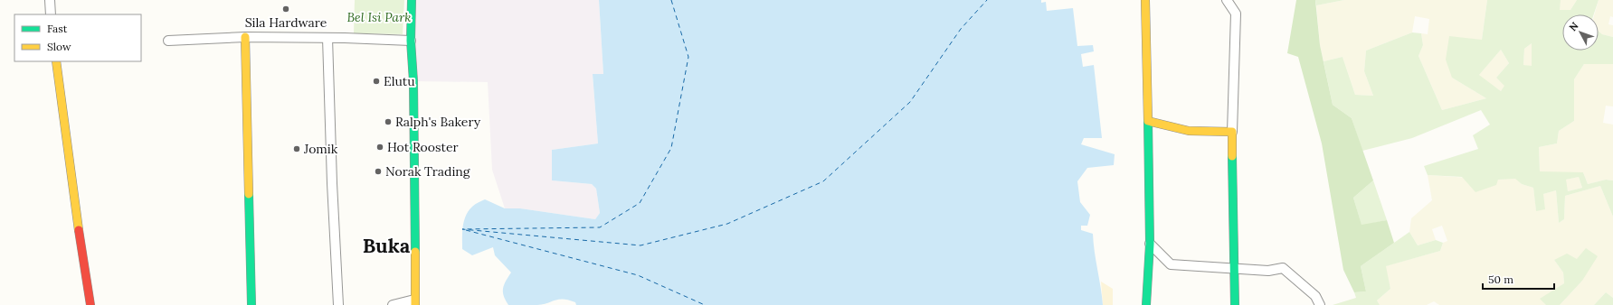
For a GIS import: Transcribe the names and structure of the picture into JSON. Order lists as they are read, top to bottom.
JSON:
{
  "districts": ["Buka"],
  "parks": ["Bel Isi Park"],
  "places": [
    "Sila Hardware",
    "Elutu",
    "Ralph's Bakery",
    "Hot Rooster",
    "Jomik",
    "Norak Trading"
  ],
  "legend": ["Fast", "Slow"],
  "scale_bar": "50 m",
  "north": "top left"
}
